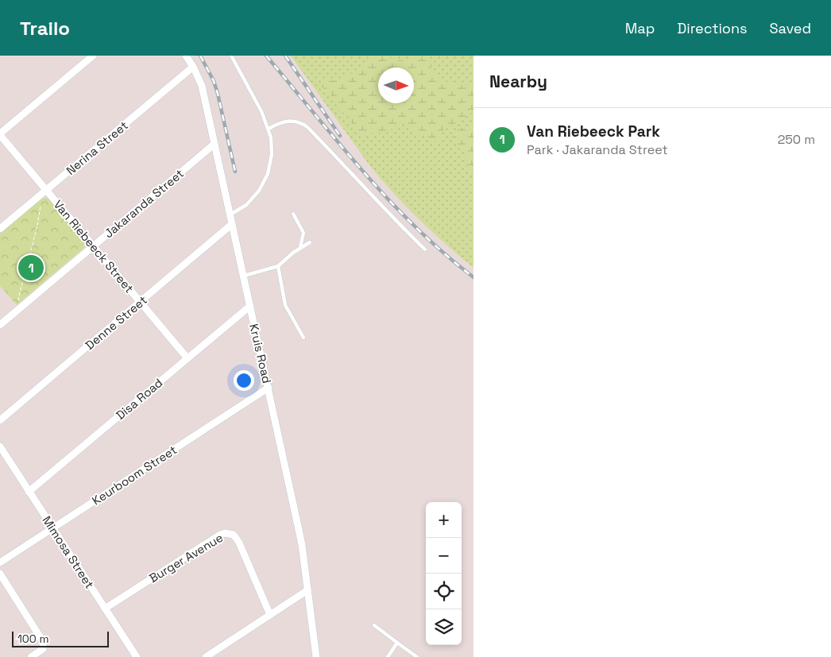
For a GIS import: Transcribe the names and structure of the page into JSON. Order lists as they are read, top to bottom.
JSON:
{
  "streets": {
    "street": [
      "Nerina Street",
      "Jakaranda Street",
      "Van Riebeeck Street",
      "Denne Street",
      "Kruis Road",
      "Disa Road",
      "Keurboom Street",
      "Mimosa Street",
      "Burger Avenue"
    ]
  },
  "crossings": [
    ["Nerina Street", "Van Riebeeck Street"],
    ["Nerina Street", "Kruis Road"],
    ["Jakaranda Street", "Van Riebeeck Street"],
    ["Jakaranda Street", "Kruis Road"],
    ["Van Riebeeck Street", "Denne Street"],
    ["Van Riebeeck Street", "Disa Road"],
    ["Denne Street", "Kruis Road"],
    ["Kruis Road", "Disa Road"],
    ["Kruis Road", "Keurboom Street"],
    ["Disa Road", "Mimosa Street"],
    ["Keurboom Street", "Mimosa Street"],
    ["Mimosa Street", "Burger Avenue"]
  ],
  "scale_bar": "100 m",
  "north": "right",
  "page": {
    "header": "Trailo",
    "nav": ["Map", "Directions", "Saved"],
    "heading": "Nearby",
    "list": [
      {
        "mark": "1",
        "name": "Van Riebeeck Park",
        "note": "Park · Jakaranda Street",
        "value": "250 m"
      }
    ],
    "pins": "1",
    "map_buttons": ["+", "−"],
    "scale": "100 m"
  }
}
